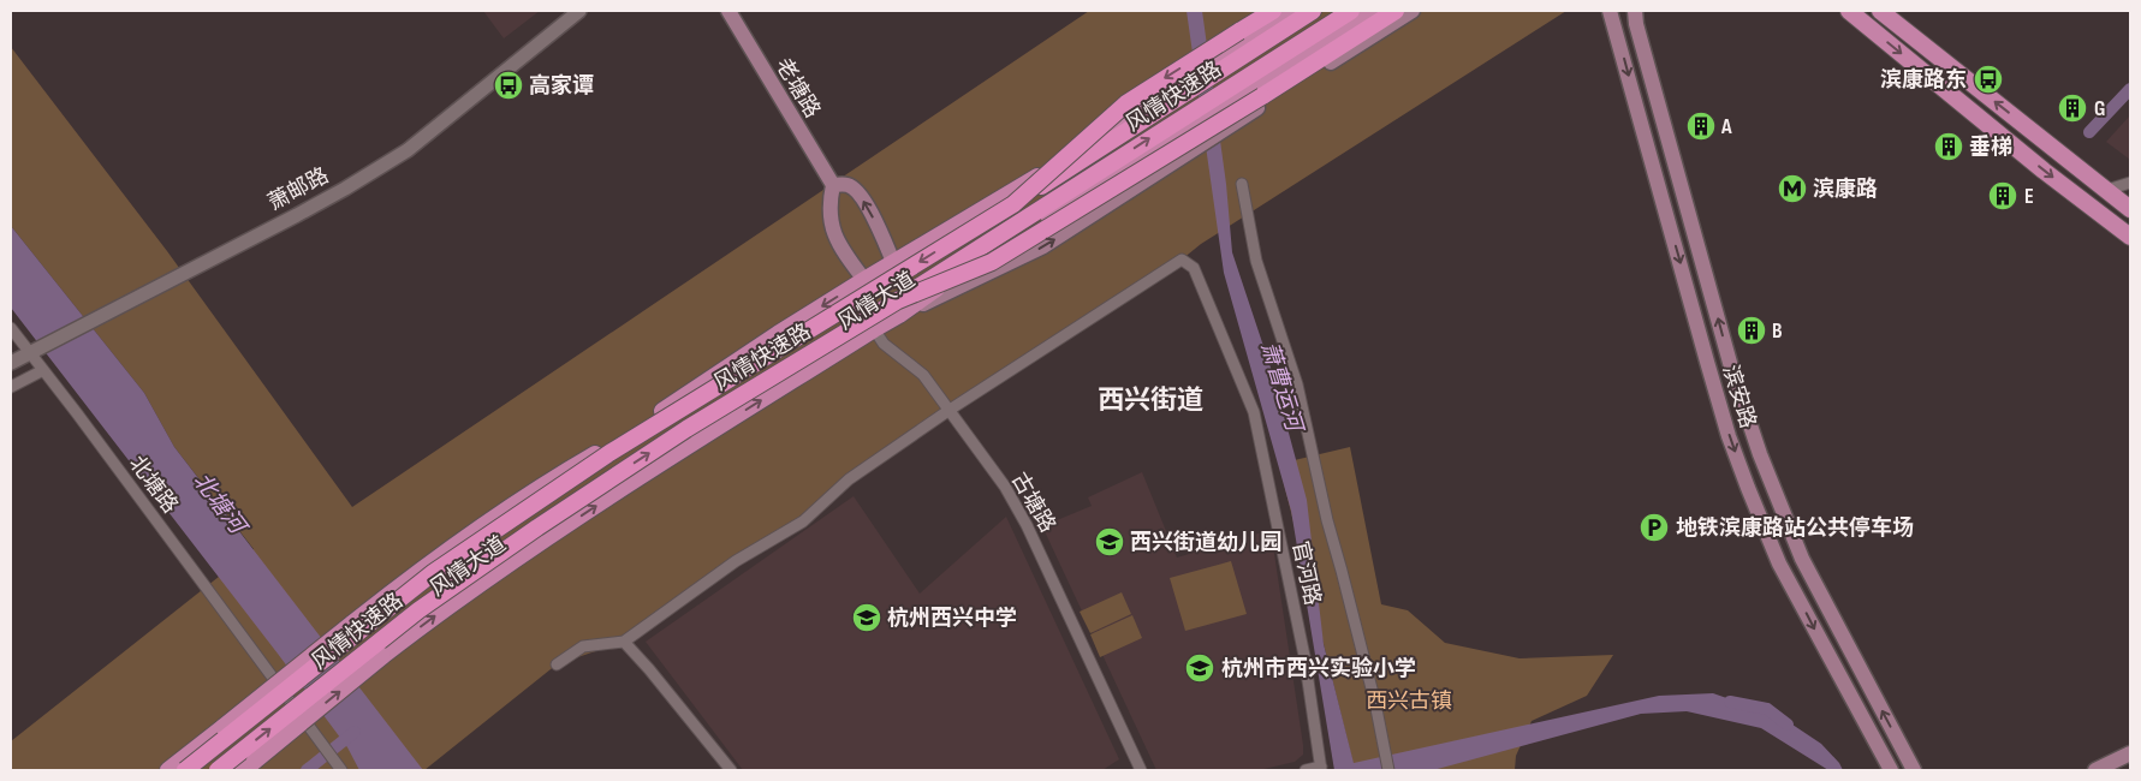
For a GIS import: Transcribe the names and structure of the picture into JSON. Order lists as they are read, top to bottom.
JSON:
{
  "streets": {
    "highway": ["风情快速路"],
    "main road": ["老塘路", "风情大道", "滨安路"],
    "street": [
      "萧邮路",
      "北塘路",
      "古塘路",
      "官河路"
    ]
  },
  "crossings": [
    ["风情快速路", "风情大道"],
    ["萧邮路", "北塘路"],
    ["风情大道", "古塘路"],
    ["古塘路", "官河路"]
  ],
  "districts": ["西兴街道"],
  "water": ["萧曹运河", "北塘河"],
  "parks": ["西兴古镇"],
  "places": {
    "bus stop": ["滨康路东", "高家谭"],
    "building": [
      "G",
      "A",
      "垂梯",
      "E",
      "B"
    ],
    "metro station": ["滨康路"],
    "parking": ["地铁滨康路站公共停车场"],
    "school or university": ["西兴街道幼儿园", "杭州西兴中学", "杭州市西兴实验小学"]
  }
}
